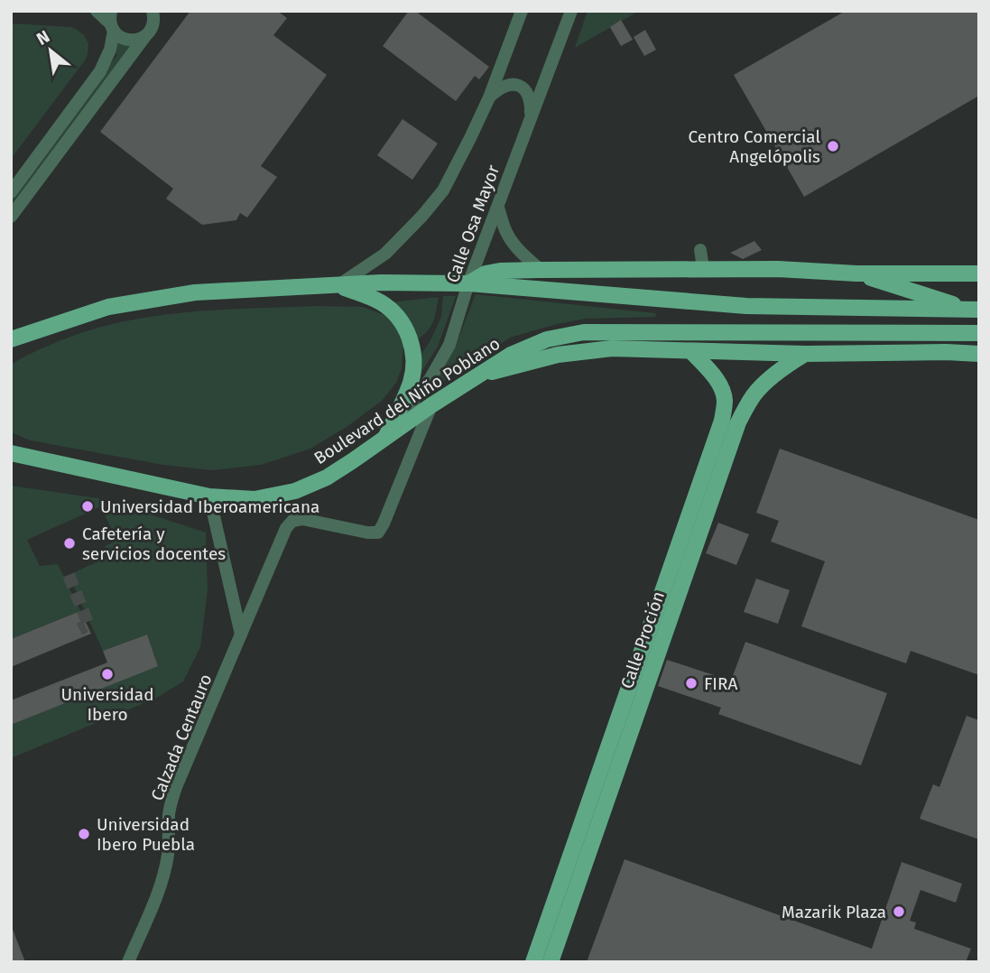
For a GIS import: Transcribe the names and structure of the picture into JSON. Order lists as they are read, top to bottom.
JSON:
{
  "streets": {
    "main road": ["Boulevard del Niño Poblano", "Calle Proción"],
    "street": ["Calle Osa Mayor", "Calzada Centauro"]
  },
  "crossings": [
    ["Calle Osa Mayor", "Boulevard del Niño Poblano"],
    ["Boulevard del Niño Poblano", "Calzada Centauro"]
  ],
  "places": [
    "Centro Comercial Angelópolis",
    "Universidad Iberoamericana",
    "Cafetería y servicios docentes",
    "Universidad Ibero",
    "FIRA",
    "Universidad Ibero Puebla",
    "Mazarik Plaza"
  ],
  "north": "top left"
}
